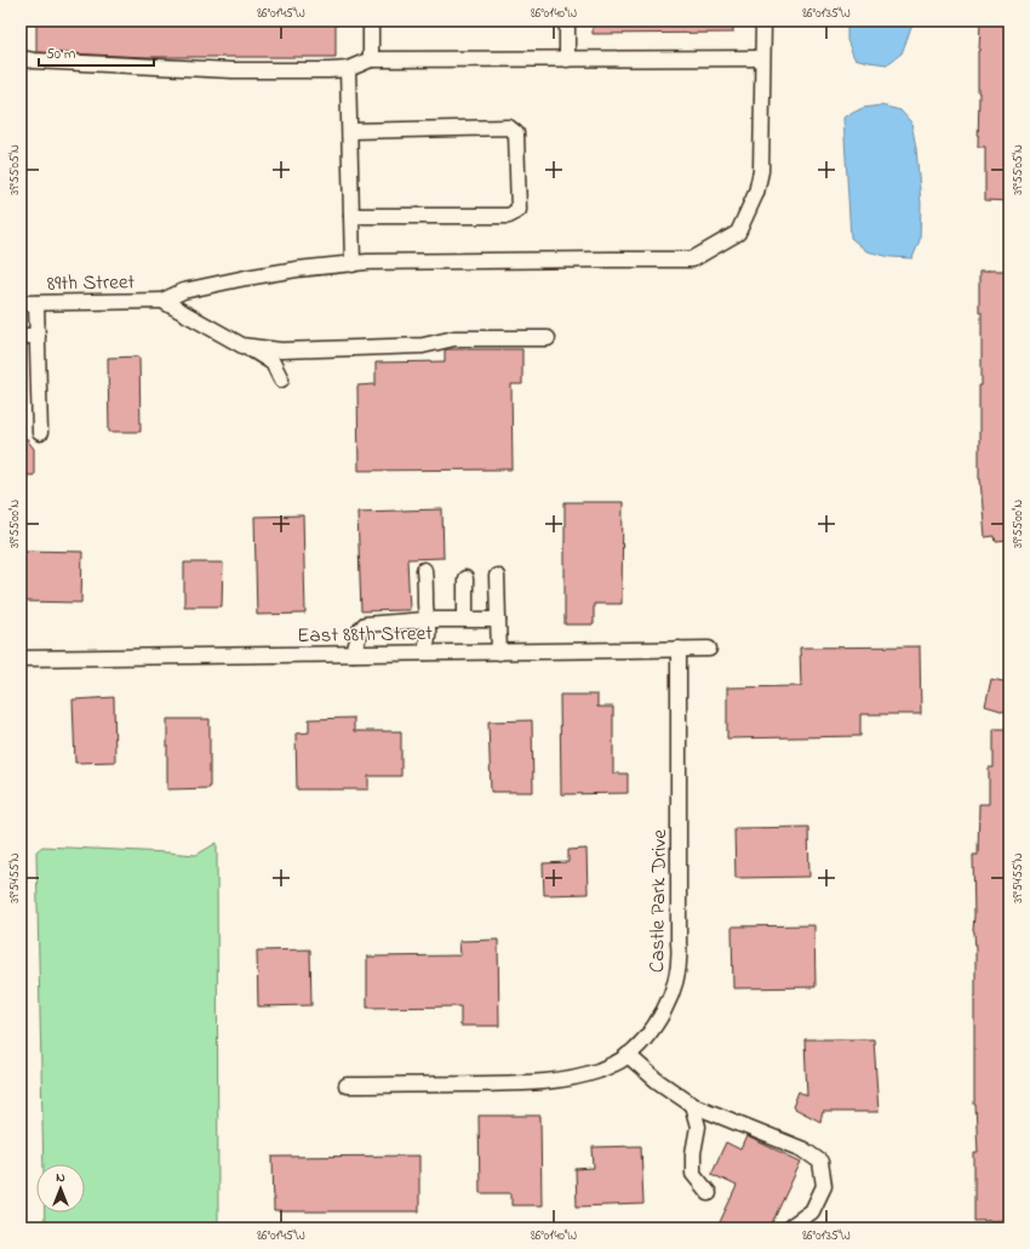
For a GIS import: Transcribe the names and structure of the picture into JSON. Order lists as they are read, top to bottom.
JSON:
{
  "streets": {
    "street": ["89th Street", "East 88th Street", "Castle Park Drive"]
  },
  "crossings": [
    ["East 88th Street", "Castle Park Drive"]
  ],
  "scale_bar": "50 m",
  "north": "top",
  "coordinates": [
    "86°01'45\"W",
    "86°01'40\"W",
    "86°01'35\"W",
    "39°55'05\"N",
    "39°55'00\"N",
    "39°54'55\"N"
  ]
}
